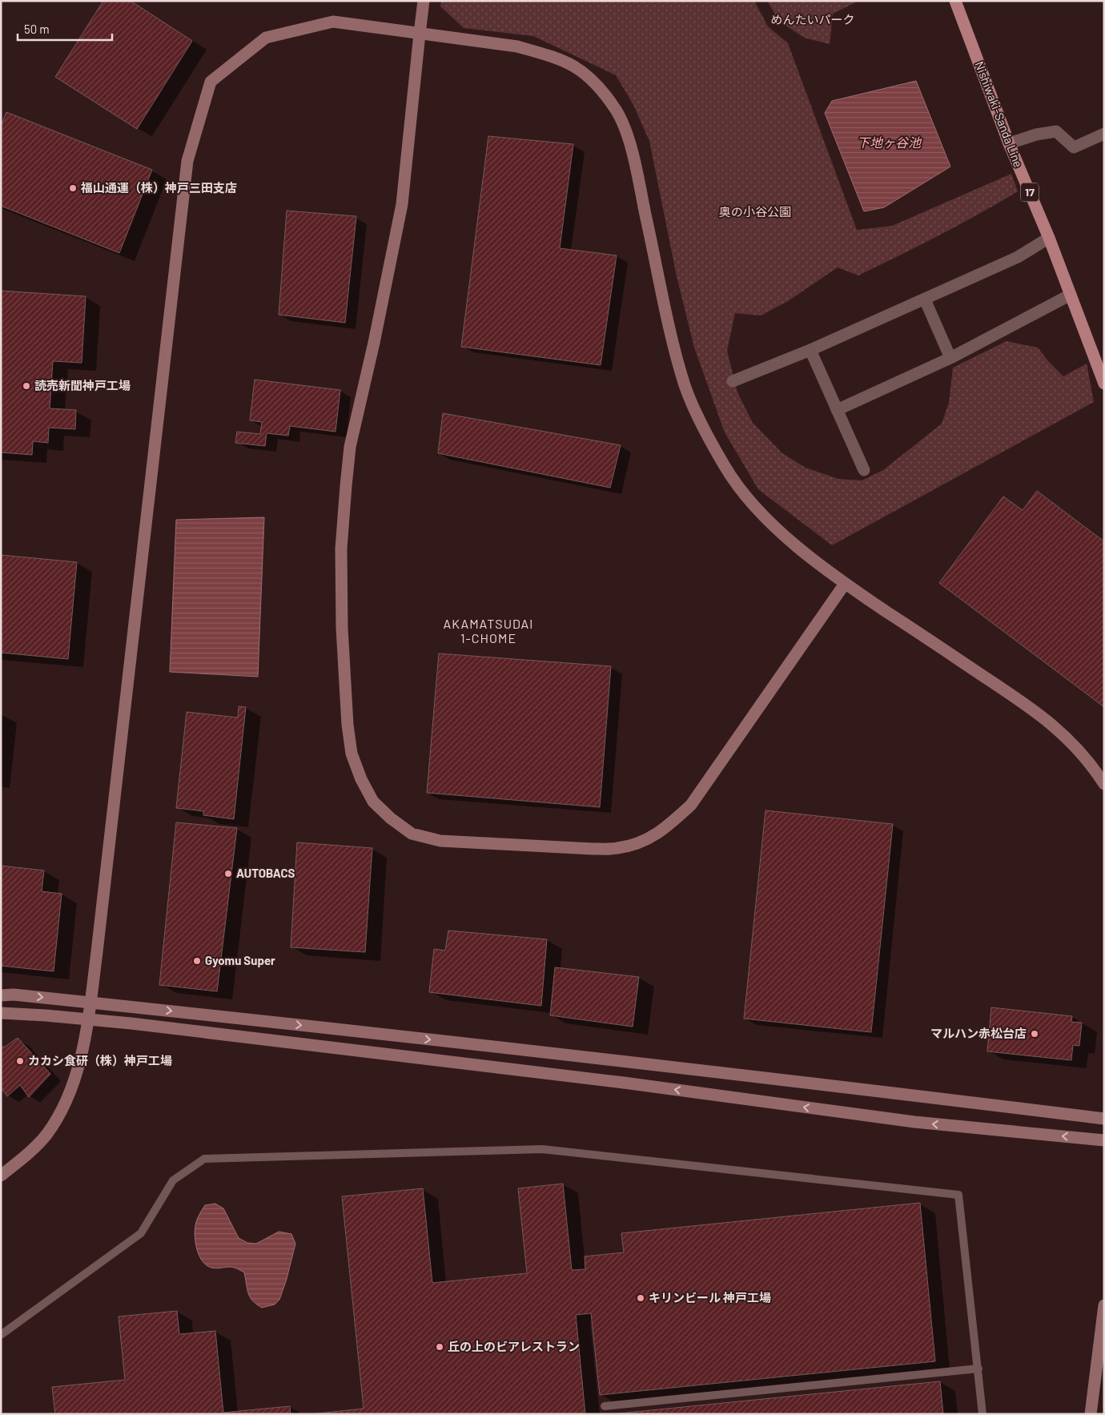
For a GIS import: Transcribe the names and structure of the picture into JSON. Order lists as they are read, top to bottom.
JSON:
{
  "streets": {
    "main road": ["Nishiwaki-Sanda Line", "17"]
  },
  "districts": ["AKAMATSUDAI 1-CHOME"],
  "water": ["下地ヶ谷池"],
  "parks": ["めんたいパーク", "奥の小谷公園"],
  "places": [
    "福山通運（株）神戸三田支店",
    "読売新聞神戸工場",
    "AUTOBACS",
    "Gyomu Super",
    "マルハン赤松台店",
    "カカシ食研（株）神戸工場",
    "キリンビール 神戸工場",
    "丘の上のビアレストラン"
  ],
  "scale_bar": "50 m"
}
